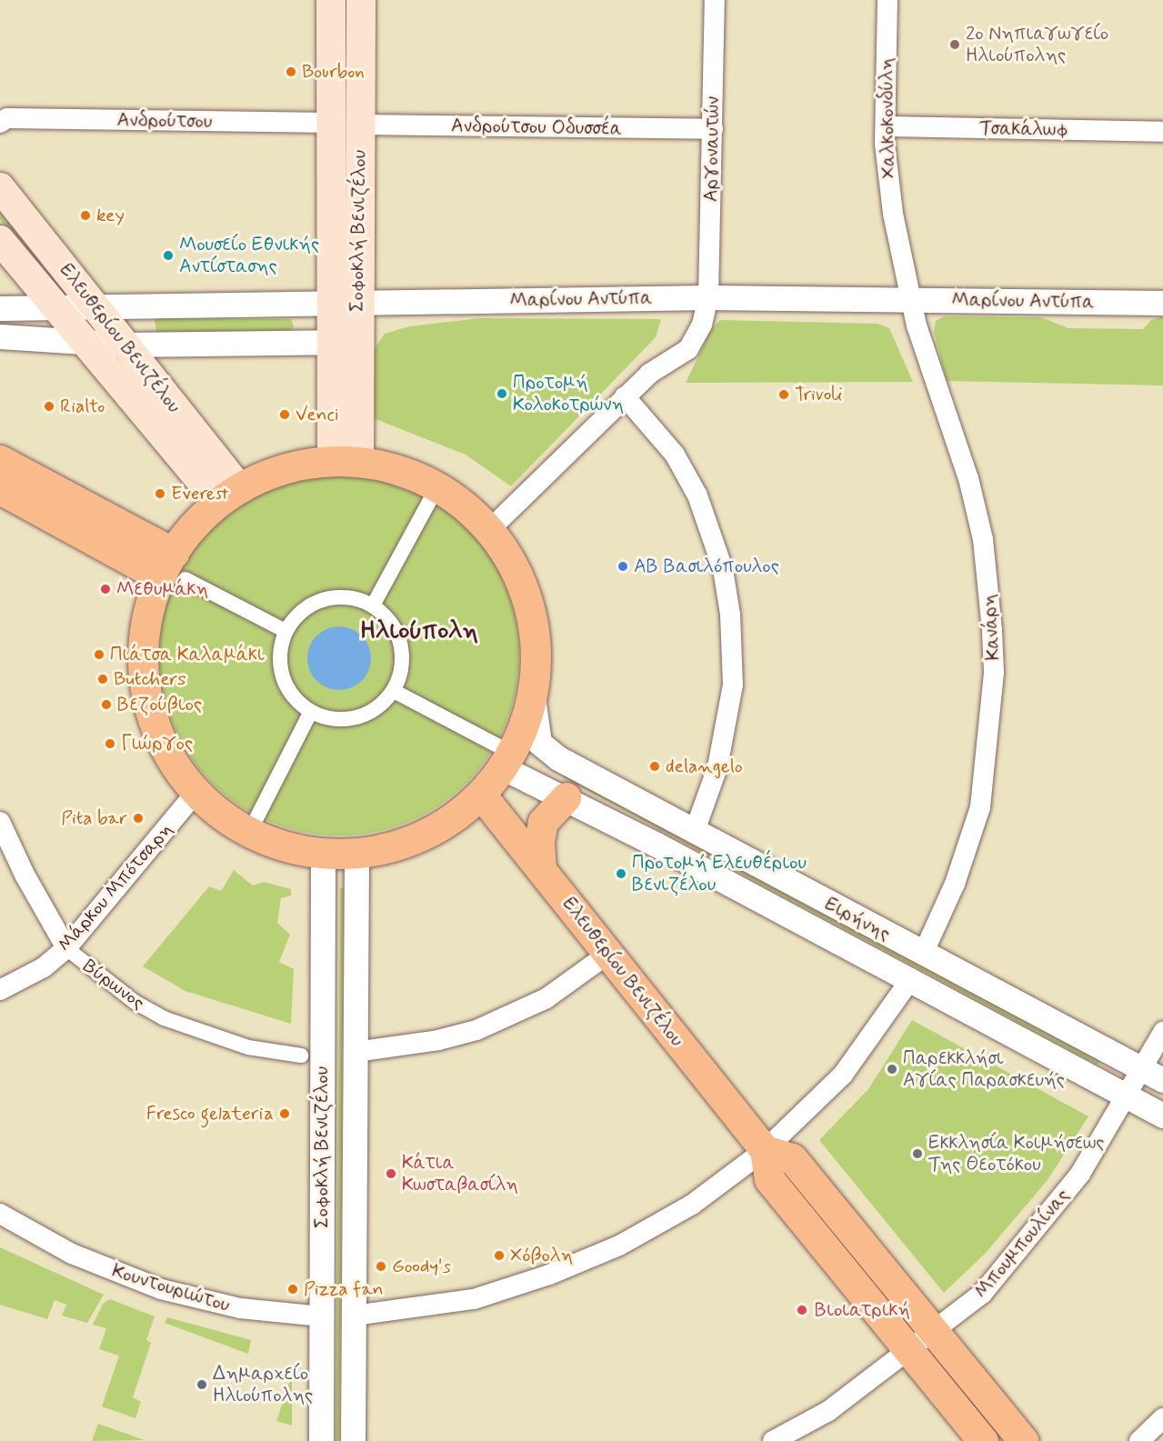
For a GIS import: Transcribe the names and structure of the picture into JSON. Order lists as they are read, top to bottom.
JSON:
{
  "streets": {
    "main road": ["Σοφοκλή Βενιζέλου", "Ελευθερίου Βενιζέλου"],
    "street": [
      "Χαλκοκονδύλη",
      "Ανδρούτσου",
      "Ανδρούτσου Οδυσσέα",
      "Τσακάλωφ",
      "Αργοναυτών",
      "Μαρίνου Αντύπα",
      "Κανάρη",
      "Μάρκου Μπότσαρη",
      "Ειρήνης",
      "Βύρωνος",
      "Μπουμπουλίνας",
      "Κουντουριώτου"
    ]
  },
  "crossings": [
    ["Χαλκοκονδύλη", "Τσακάλωφ"],
    ["Χαλκοκονδύλη", "Μαρίνου Αντύπα"],
    ["Χαλκοκονδύλη", "Κανάρη"],
    ["Ανδρούτσου", "Σοφοκλή Βενιζέλου"],
    ["Ανδρούτσου Οδυσσέα", "Αργοναυτών"],
    ["Ανδρούτσου Οδυσσέα", "Σοφοκλή Βενιζέλου"],
    ["Αργοναυτών", "Μαρίνου Αντύπα"],
    ["Σοφοκλή Βενιζέλου", "Μαρίνου Αντύπα"],
    ["Σοφοκλή Βενιζέλου", "Κουντουριώτου"],
    ["Μαρίνου Αντύπα", "Ελευθερίου Βενιζέλου"],
    ["Μαρίνου Αντύπα", "Κανάρη"],
    ["Ελευθερίου Βενιζέλου", "Μπουμπουλίνας"],
    ["Κανάρη", "Ειρήνης"],
    ["Μάρκου Μπότσαρη", "Βύρωνος"],
    ["Ειρήνης", "Μπουμπουλίνας"]
  ],
  "districts": ["Ηλιούπολη"],
  "places": [
    "2ο Νηπιαγωγείο Ηλιούπολης",
    "Bourbon",
    "key",
    "Μουσείο Εθνικής Αντίστασης",
    "Προτομή Κολοκοτρώνη",
    "Trivoli",
    "Rialto",
    "Venci",
    "Everest",
    "ΑΒ Βασιλόπουλος",
    "Μεθυμάκη",
    "Πιάτσα Καλαμάκι",
    "Butchers",
    "Βεζούβιος",
    "Γιώργος",
    "delangelo",
    "Pita bar",
    "Προτομή Ελευθέριου Βενιζέλου",
    "Παρεκκλήσι Αγίας Παρασκευής",
    "Fresco gelateria",
    "Εκκλησία Κοιμήσεως Της Θεοτόκου",
    "Κάτια Κωσταβασίλη",
    "Χόβολη",
    "Goody's",
    "Pizza fan",
    "Βιοιατρική",
    "Δημαρχείο Ηλιούπολης"
  ]
}
